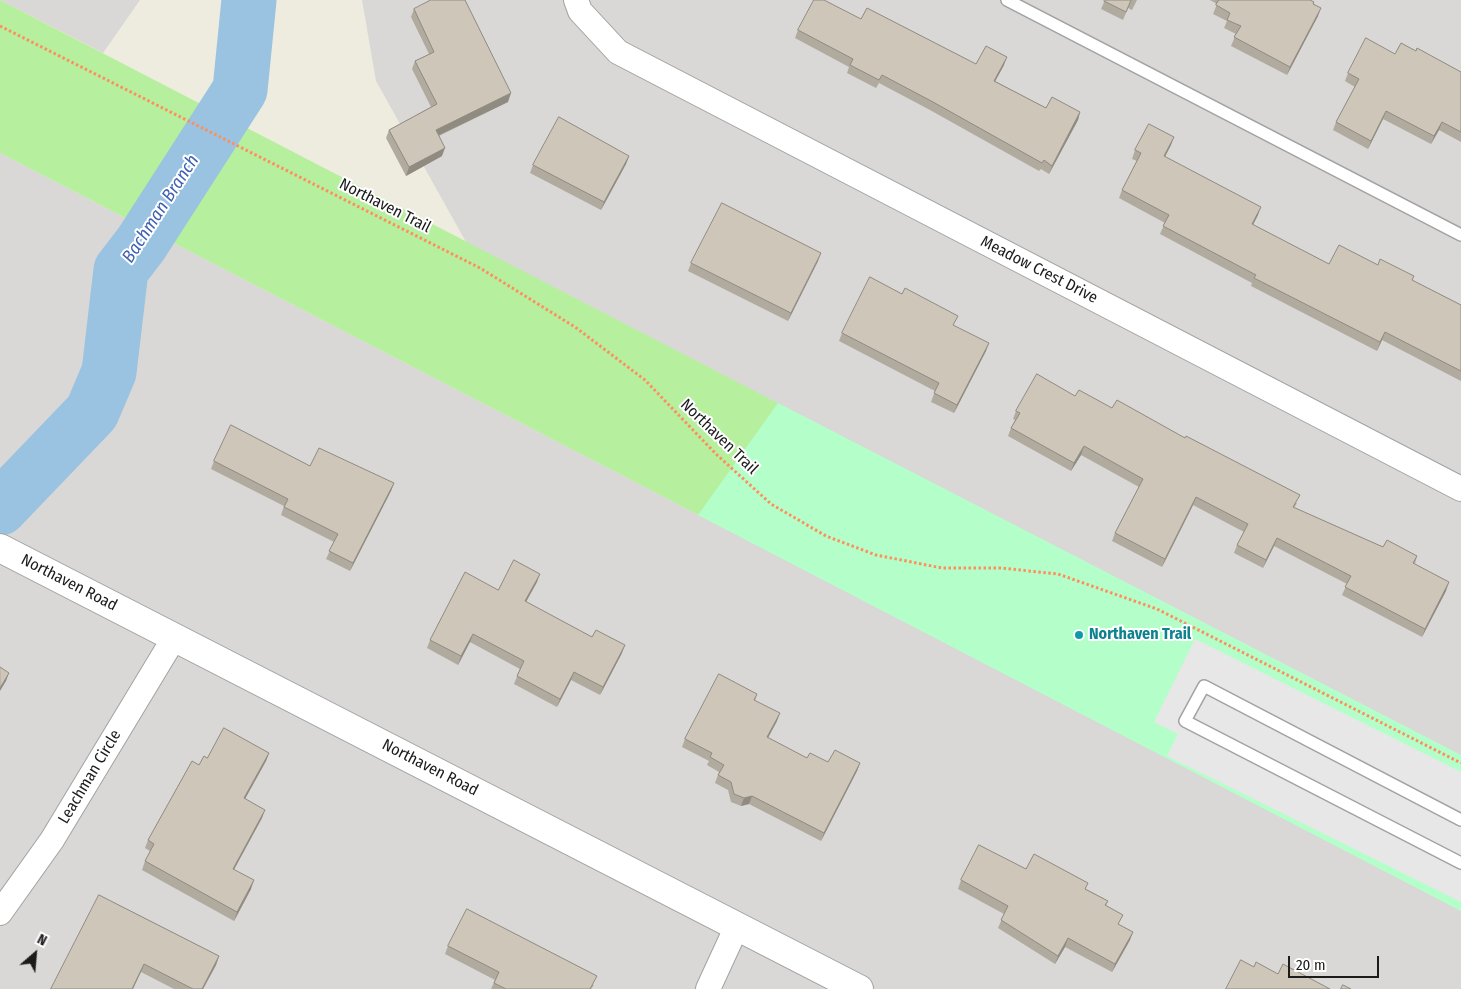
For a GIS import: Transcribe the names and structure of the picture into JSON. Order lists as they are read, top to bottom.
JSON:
{
  "streets": {
    "street": ["Meadow Crest Drive", "Northaven Road", "Leachman Circle"],
    "path": ["Northaven Trail"]
  },
  "crossings": [
    ["Northaven Road", "Leachman Circle"]
  ],
  "water": ["Bachman Branch"],
  "places": ["Northaven Trail"],
  "scale_bar": "20 m",
  "north": "top right"
}
